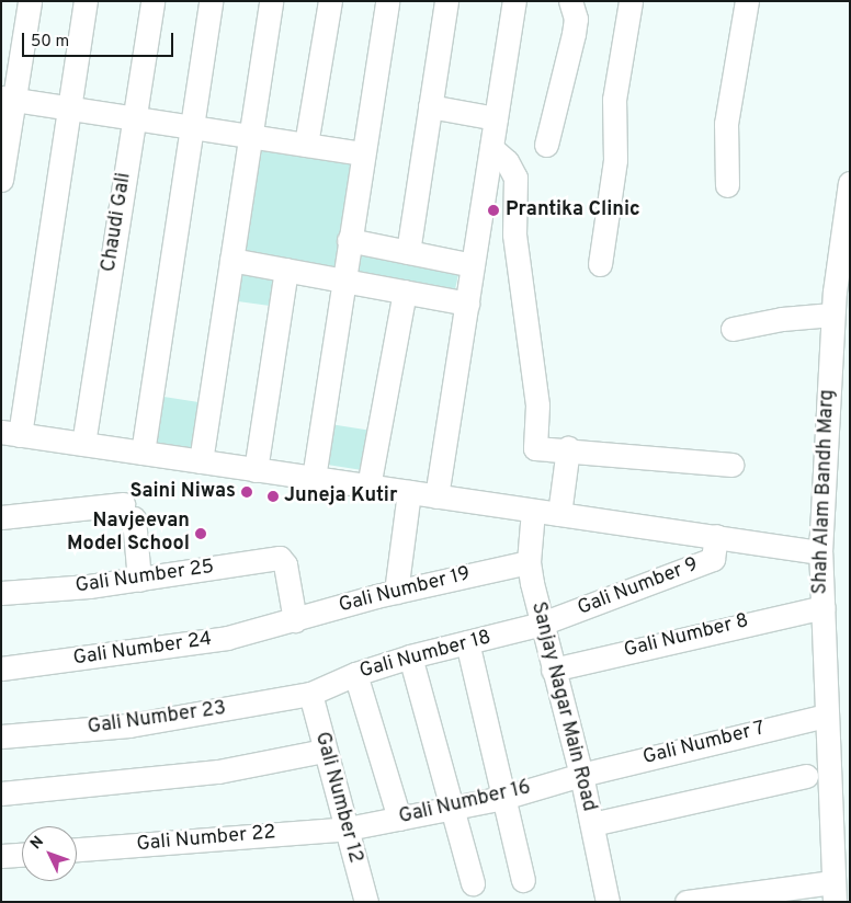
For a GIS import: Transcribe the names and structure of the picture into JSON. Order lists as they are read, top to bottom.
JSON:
{
  "streets": {
    "street": [
      "Chaudi Gali",
      "Shah Alam Bandh Marg",
      "Gali Number 25",
      "Gali Number 9",
      "Gali Number 19",
      "Gali Number 8",
      "Gali Number 24",
      "Gali Number 18",
      "Sanjay Nagar Main Road",
      "Gali Number 23",
      "Gali Number 7",
      "Gali Number 12",
      "Gali Number 16",
      "Gali Number 22"
    ]
  },
  "crossings": [
    ["Shah Alam Bandh Marg", "Gali Number 8"],
    ["Shah Alam Bandh Marg", "Gali Number 7"],
    ["Gali Number 25", "Gali Number 19"],
    ["Gali Number 25", "Gali Number 24"],
    ["Gali Number 9", "Gali Number 18"],
    ["Gali Number 9", "Sanjay Nagar Main Road"],
    ["Gali Number 19", "Gali Number 24"],
    ["Gali Number 19", "Sanjay Nagar Main Road"],
    ["Gali Number 8", "Sanjay Nagar Main Road"],
    ["Gali Number 18", "Sanjay Nagar Main Road"],
    ["Gali Number 18", "Gali Number 23"],
    ["Gali Number 18", "Gali Number 12"],
    ["Sanjay Nagar Main Road", "Gali Number 7"],
    ["Sanjay Nagar Main Road", "Gali Number 16"],
    ["Gali Number 23", "Gali Number 12"],
    ["Gali Number 7", "Gali Number 16"],
    ["Gali Number 12", "Gali Number 16"],
    ["Gali Number 12", "Gali Number 22"],
    ["Gali Number 16", "Gali Number 22"]
  ],
  "places": [
    "Prantika Clinic",
    "Saini Niwas",
    "Juneja Kutir",
    "Navjeevan Model School"
  ],
  "scale_bar": "50 m",
  "north": "top left"
}
